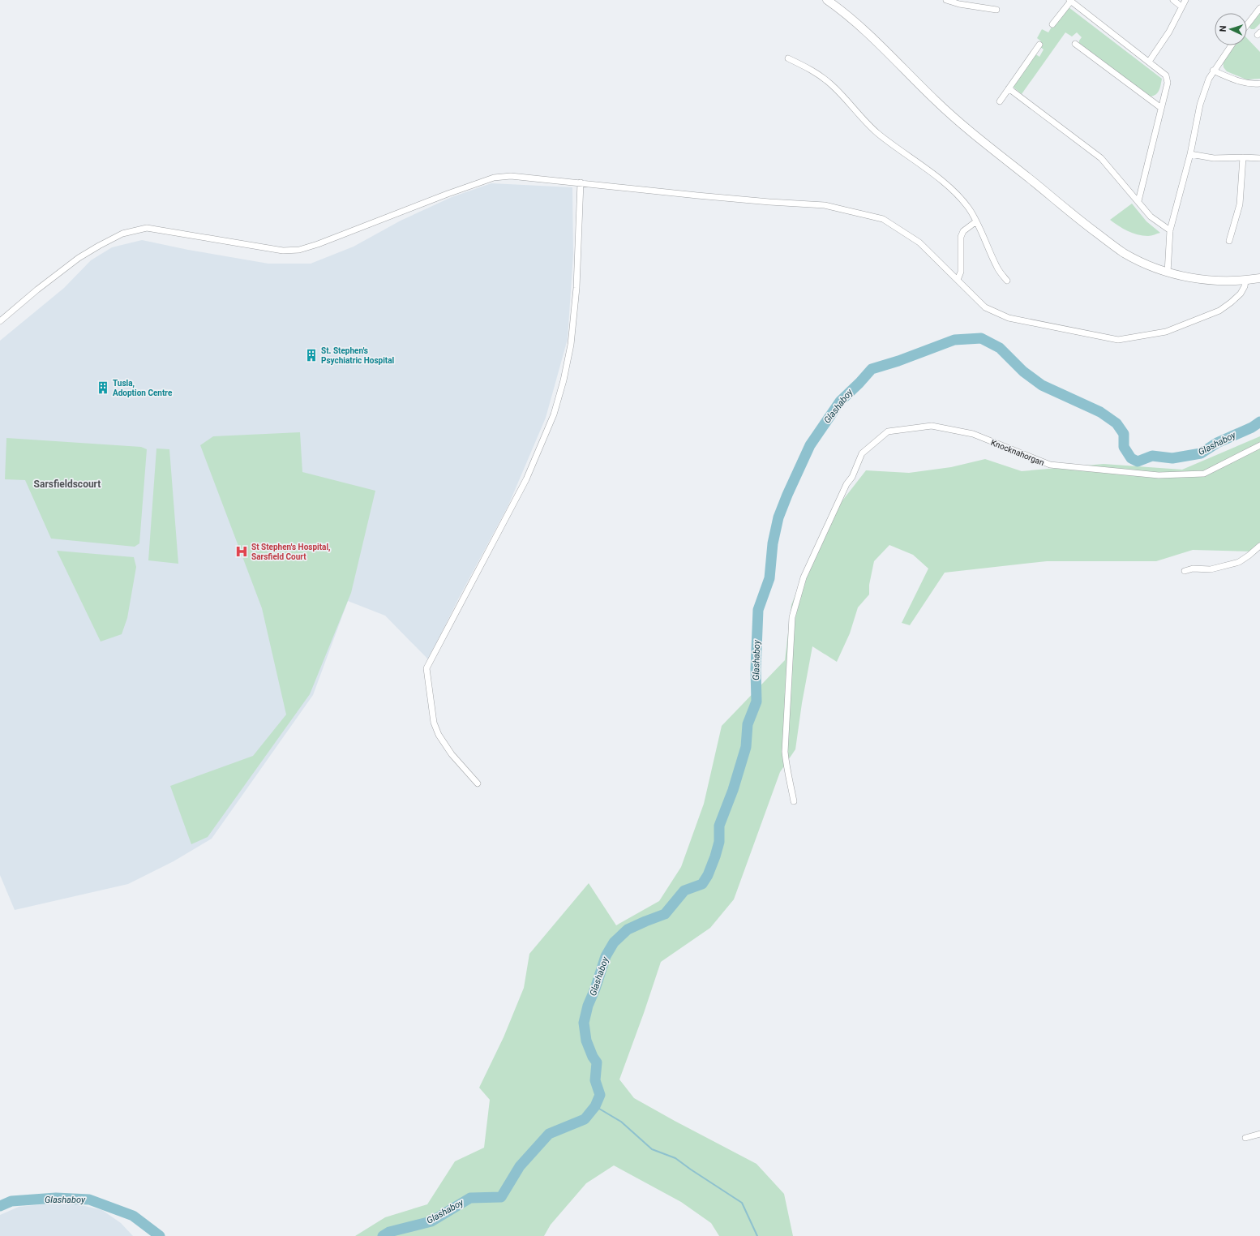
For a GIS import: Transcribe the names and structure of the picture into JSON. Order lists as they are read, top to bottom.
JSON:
{
  "streets": {
    "street": ["Knocknahorgan"]
  },
  "districts": ["Sarsfieldscourt"],
  "water": ["Glashaboy"],
  "places": {
    "building": ["St. Stephen's Psychiatric Hospital", "Tusla, Adoption Centre"],
    "hospital": ["St Stephen's Hospital, Sarsfield Court"]
  },
  "north": "left"
}
